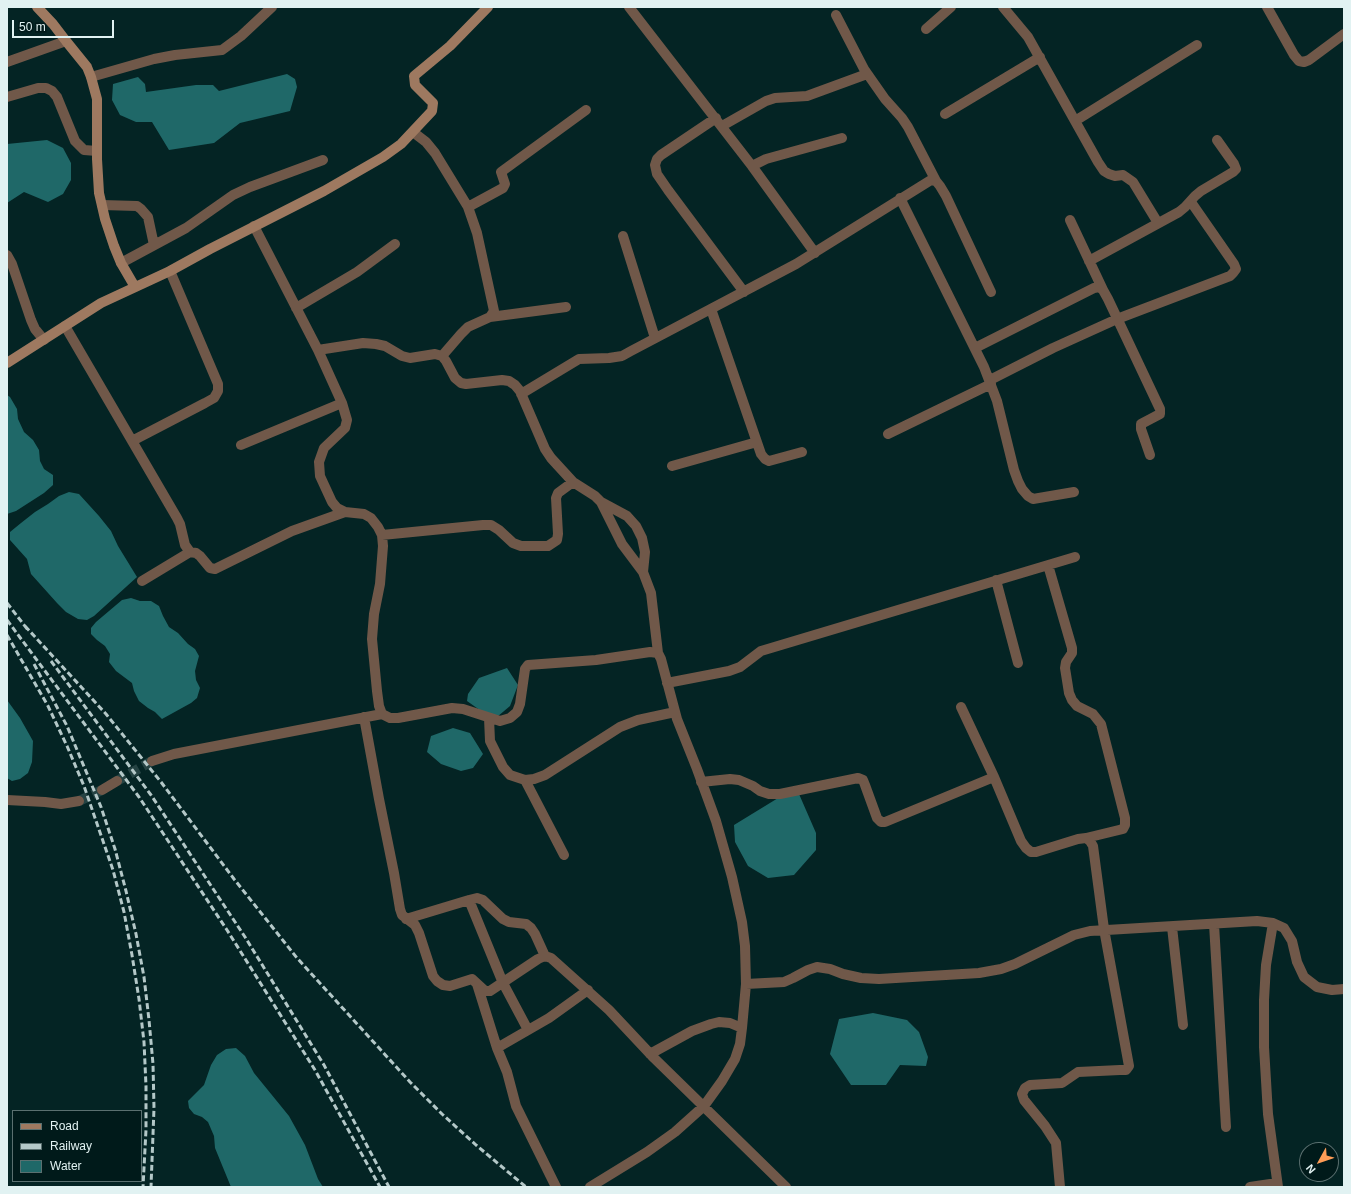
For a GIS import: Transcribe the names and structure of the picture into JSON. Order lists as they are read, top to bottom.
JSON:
{
  "legend": ["Road", "Railway", "Water"],
  "scale_bar": "50 m",
  "north": "bottom left"
}
